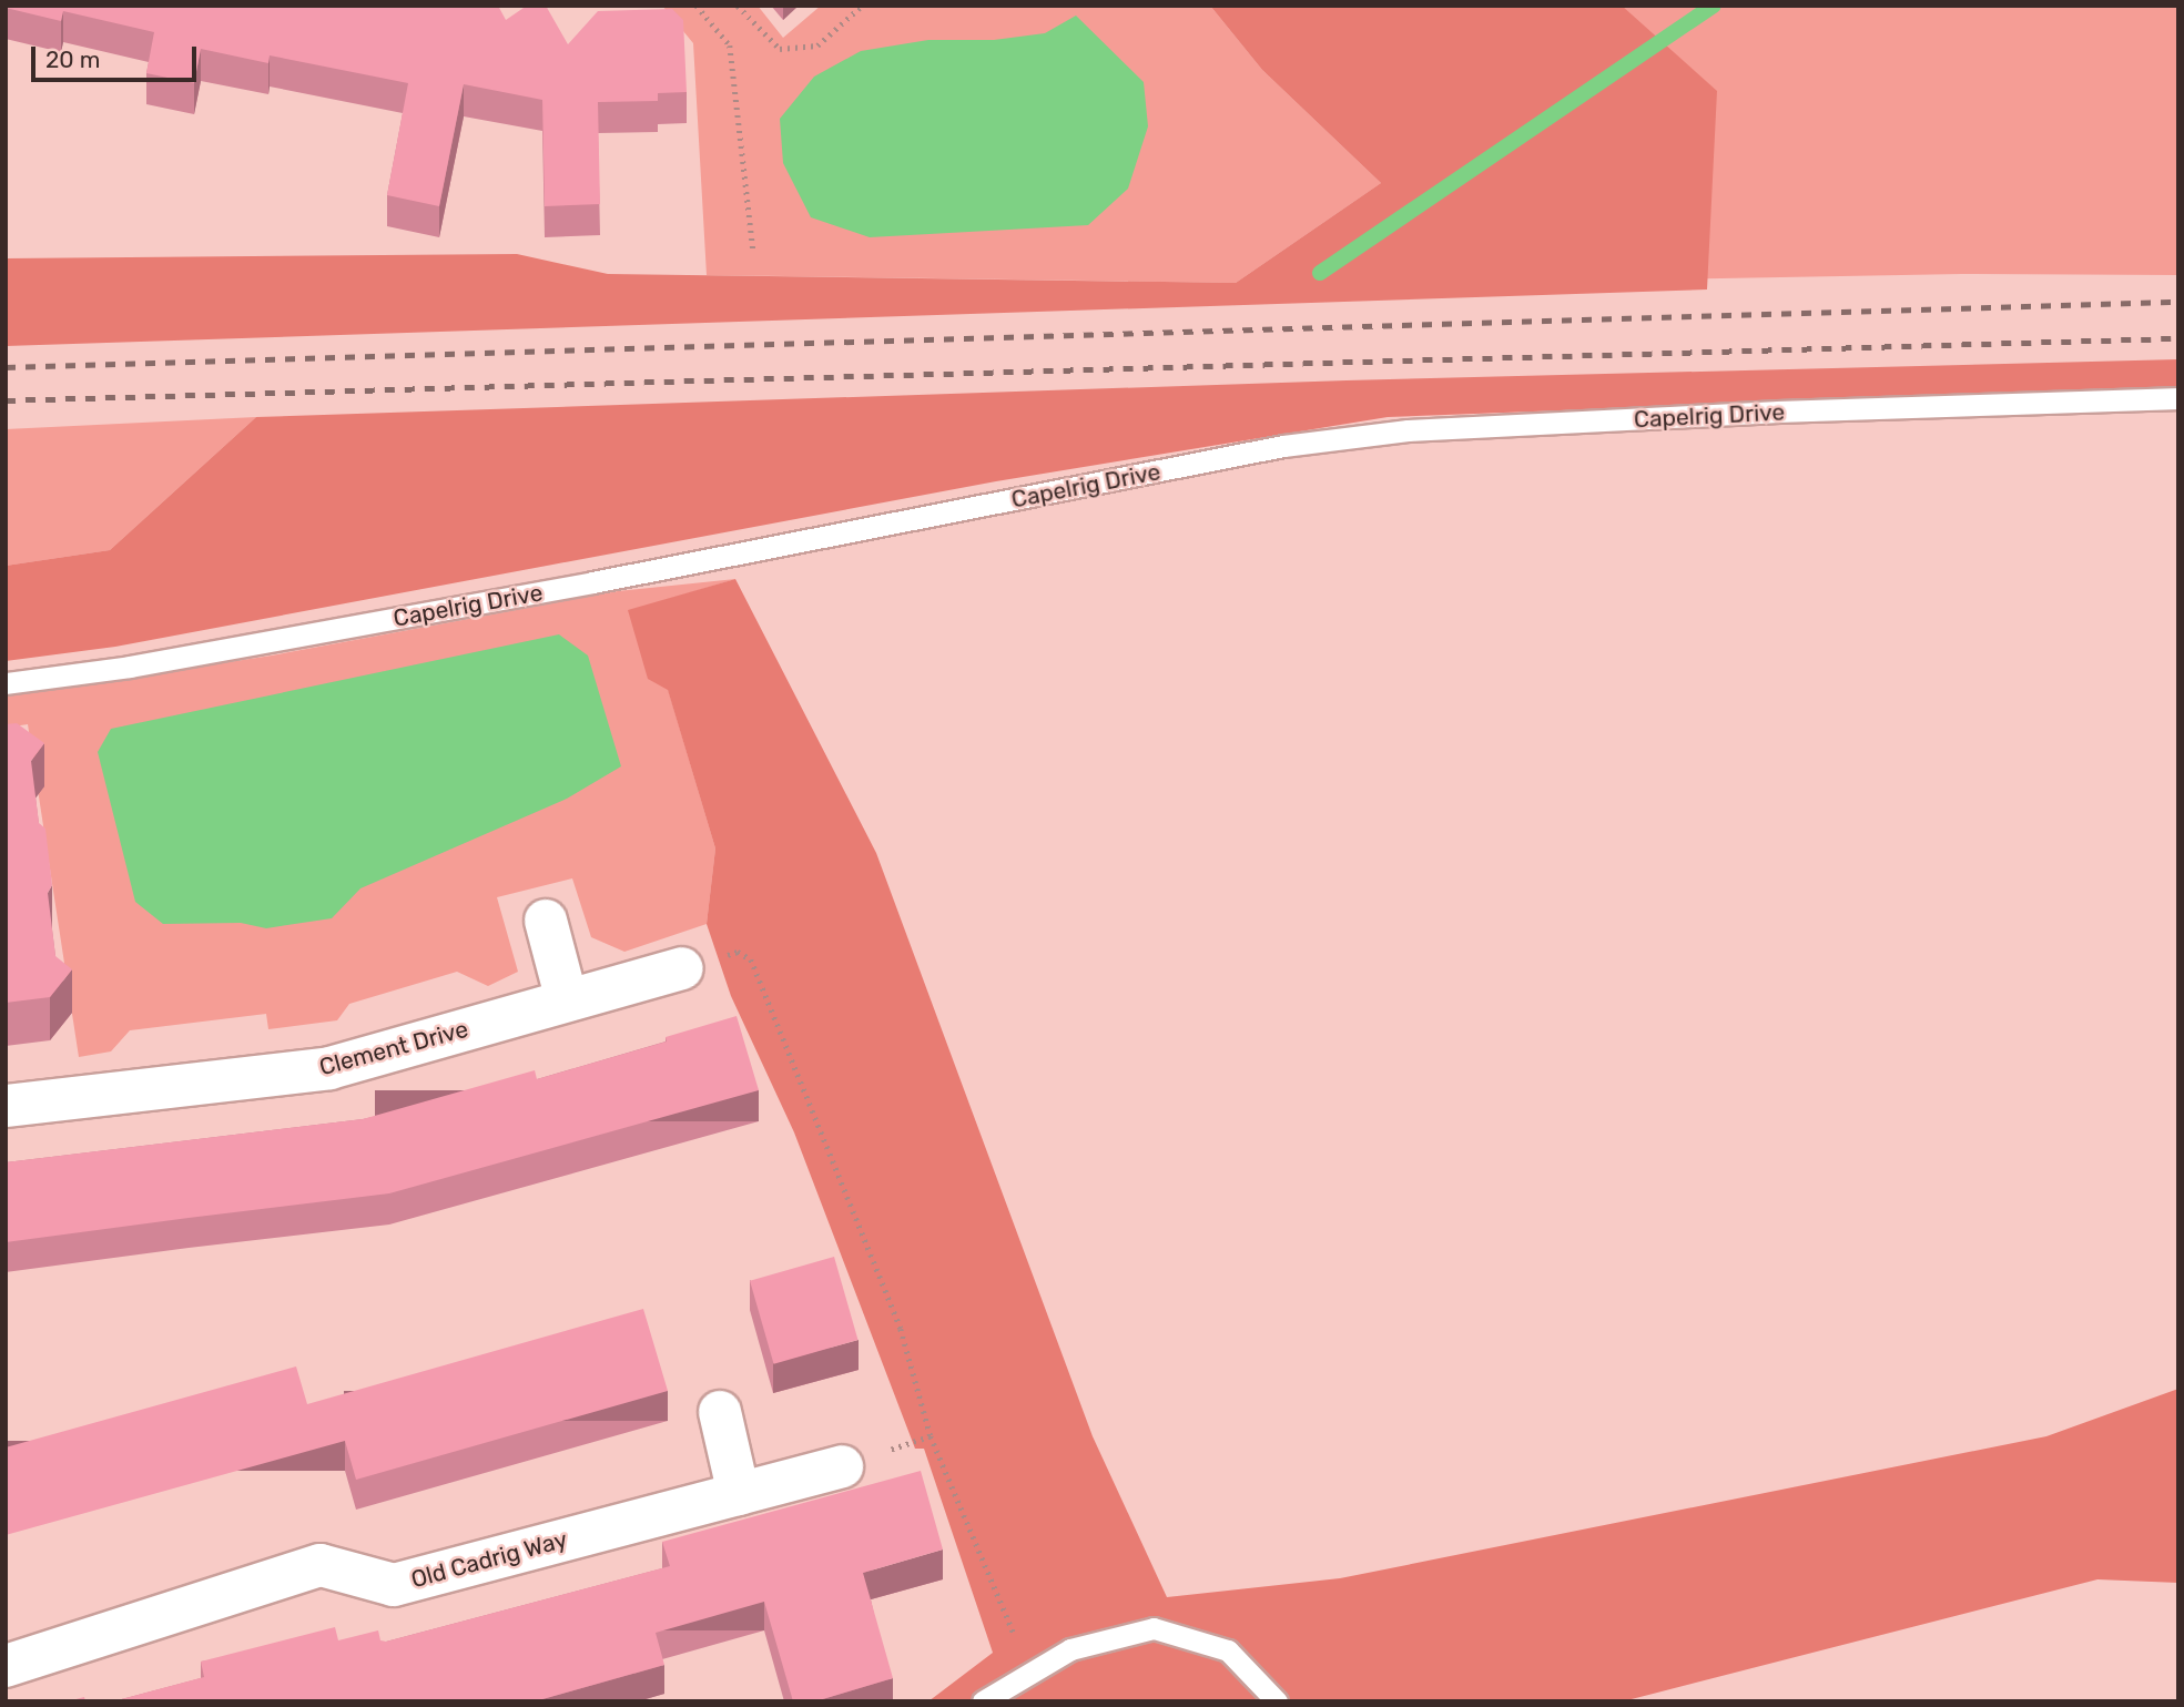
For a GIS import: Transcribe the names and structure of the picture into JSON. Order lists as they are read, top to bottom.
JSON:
{
  "streets": {
    "street": ["Clement Drive", "Old Cadrig Way"],
    "lane": ["Capelrig Drive"]
  },
  "scale_bar": "20 m"
}
